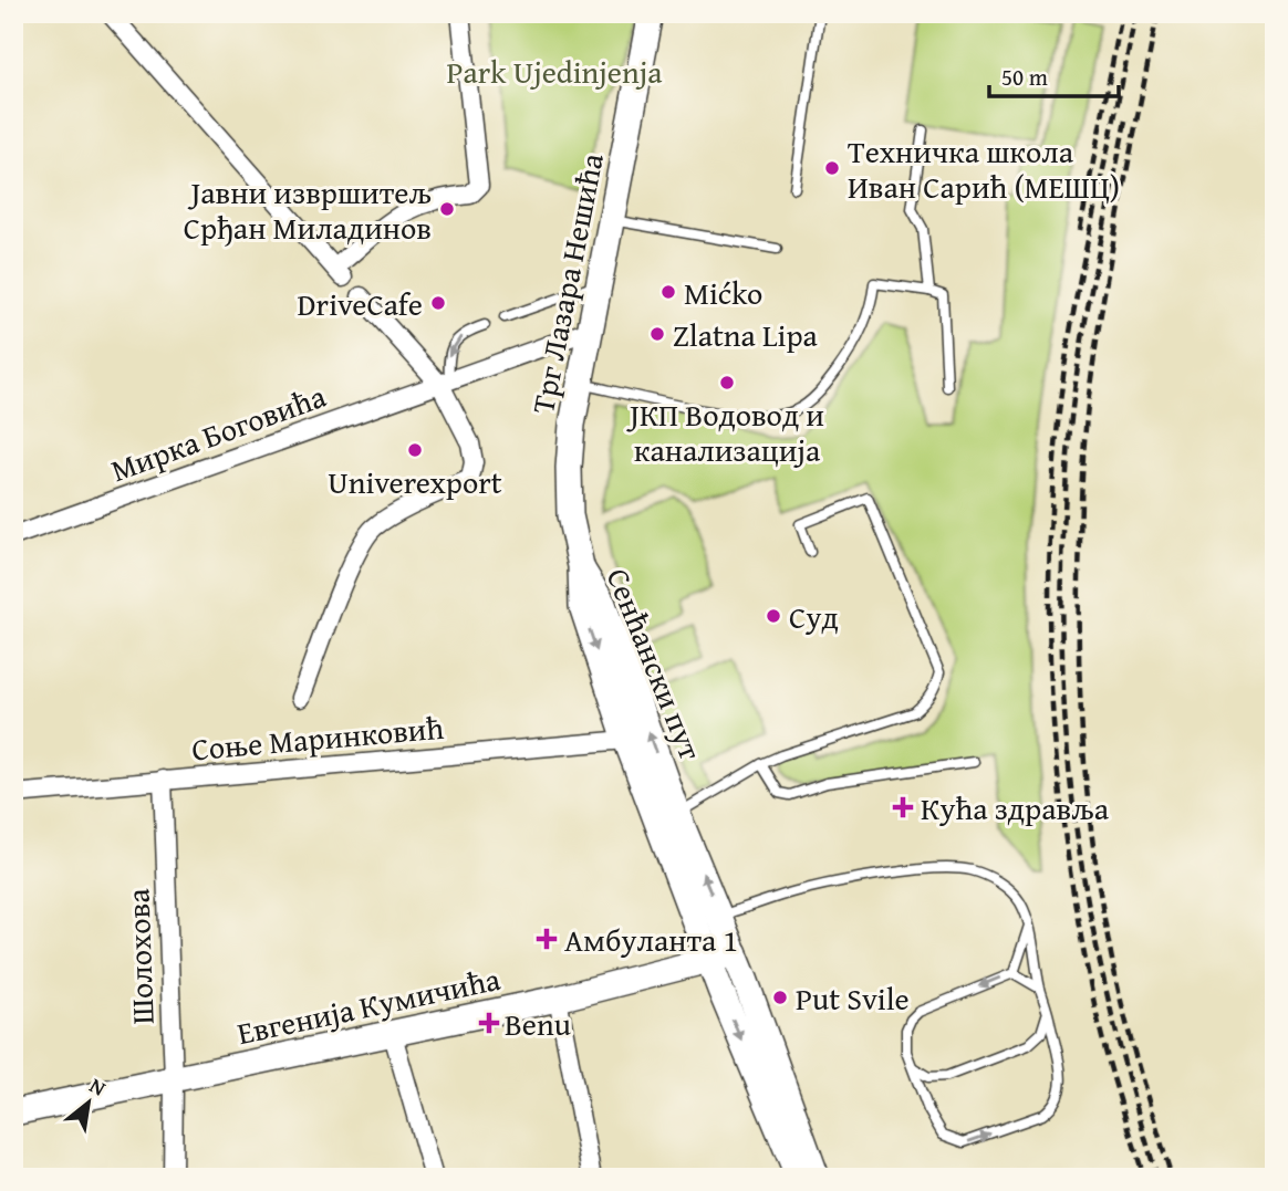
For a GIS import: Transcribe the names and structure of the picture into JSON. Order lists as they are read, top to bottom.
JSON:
{
  "streets": {
    "main road": ["Трг Лазара Нешића", "Сенћански пут", "Евгенија Кумичића"],
    "street": ["Мирка Боговића", "Соње Маринковић", "Шолохова"]
  },
  "crossings": [
    ["Трг Лазара Нешића", "Мирка Боговића"],
    ["Трг Лазара Нешића", "Сенћански пут"],
    ["Сенћански пут", "Соње Маринковић"],
    ["Сенћански пут", "Евгенија Кумичића"],
    ["Соње Маринковић", "Шолохова"],
    ["Шолохова", "Евгенија Кумичића"]
  ],
  "parks": ["Park Ujedinjenja"],
  "places": {
    "other": [
      "Техничка школа Иван Сарић (МЕШЦ)",
      "Јавни извршитељ Срђан Миладинов",
      "Mićko",
      "DriveCafe",
      "Zlatna Lipa",
      "ЈКП Водовод и канализација",
      "Univerexport",
      "Суд",
      "Put Svile"
    ],
    "health": ["Кућа здравља", "Амбуланта 1", "Benu"]
  },
  "scale_bar": "50 m",
  "north": "top right"
}
